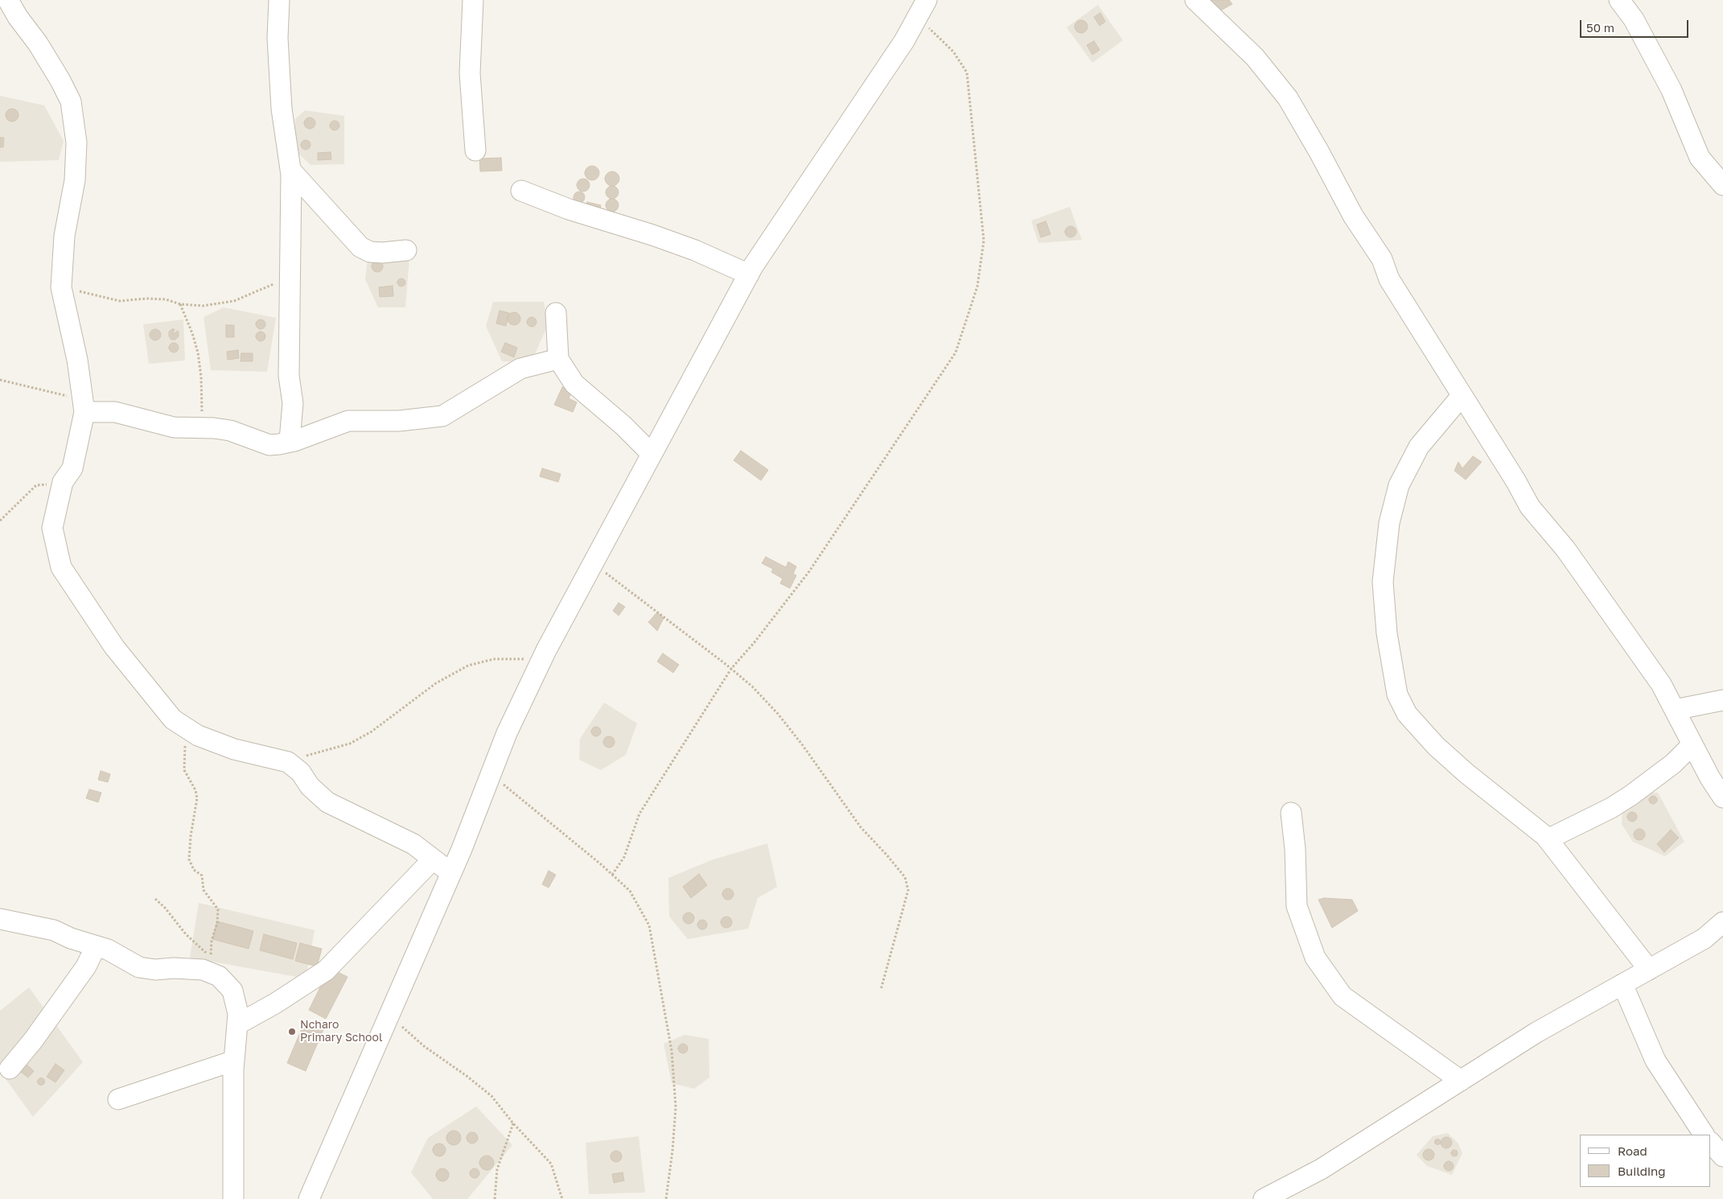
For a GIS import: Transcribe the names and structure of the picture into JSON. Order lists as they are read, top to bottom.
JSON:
{
  "places": ["Ncharo Primary School"],
  "legend": ["Road", "Building"],
  "scale_bar": "50 m"
}
